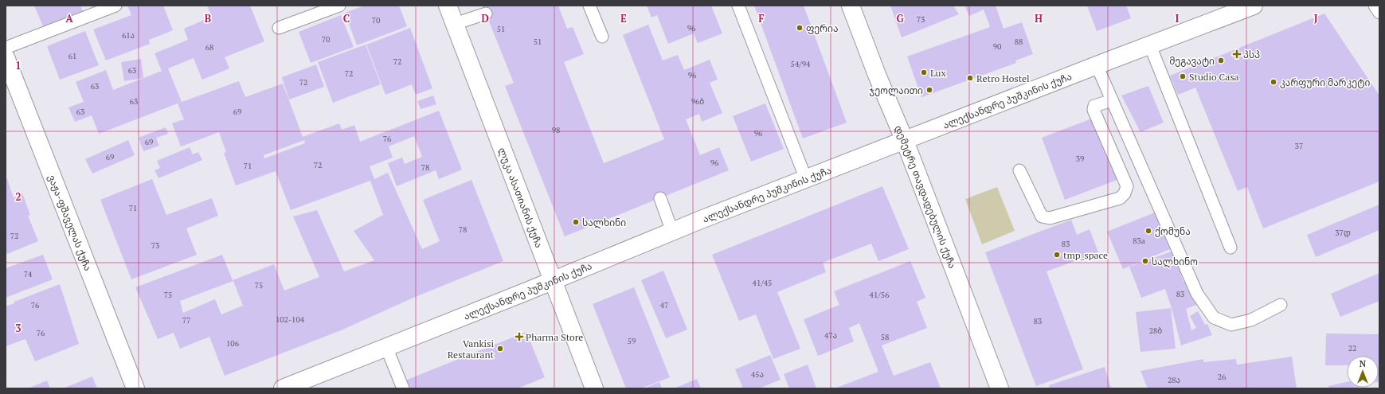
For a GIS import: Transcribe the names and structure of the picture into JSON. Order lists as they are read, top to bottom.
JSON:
{
  "streets": {
    "street": [
      "ალექსანდრე პუშკინის ქუჩა",
      "დემეტრე თავდადებულის ქუჩა",
      "ლუკა ასათიანის ქუჩა",
      "ვაჟა-ფშაველას ქუჩა"
    ]
  },
  "crossings": [
    ["ალექსანდრე პუშკინის ქუჩა", "დემეტრე თავდადებულის ქუჩა"],
    ["ალექსანდრე პუშკინის ქუჩა", "ლუკა ასათიანის ქუჩა"]
  ],
  "places": {
    "other": [
      "ფერია",
      "მეგავატი",
      "Lux",
      "Studio Casa",
      "Retro Hostel",
      "კარფური მარკეტი",
      "ჯეოლაითი",
      "სალხინი",
      "ქომუნა",
      "tmp_space",
      "სალხინო",
      "Vankisi Restaurant"
    ],
    "health": ["პსპ", "Pharma Store"]
  },
  "house_numbers": [
    "73",
    "70",
    "96",
    "51",
    "61ა",
    "70",
    "51",
    "88",
    "90",
    "68",
    "61",
    "72",
    "54/94",
    "63",
    "72",
    "96",
    "72",
    "63",
    "63",
    "96ბ",
    "63",
    "69",
    "98",
    "96",
    "76",
    "69",
    "37",
    "69",
    "39",
    "96",
    "72",
    "71",
    "78",
    "71",
    "78",
    "37დ",
    "72",
    "83a",
    "83",
    "73",
    "74",
    "41/45",
    "75",
    "83",
    "75",
    "41/56",
    "76",
    "47",
    "102-104",
    "77",
    "83",
    "28ბ",
    "76",
    "47ა",
    "58",
    "59",
    "106",
    "22",
    "45ა",
    "26",
    "28ა"
  ],
  "north": "top",
  "grid": {
    "columns": [
      "A",
      "B",
      "C",
      "D",
      "E",
      "F",
      "G",
      "H",
      "I",
      "J"
    ],
    "rows": ["1", "2", "3"]
  }
}
